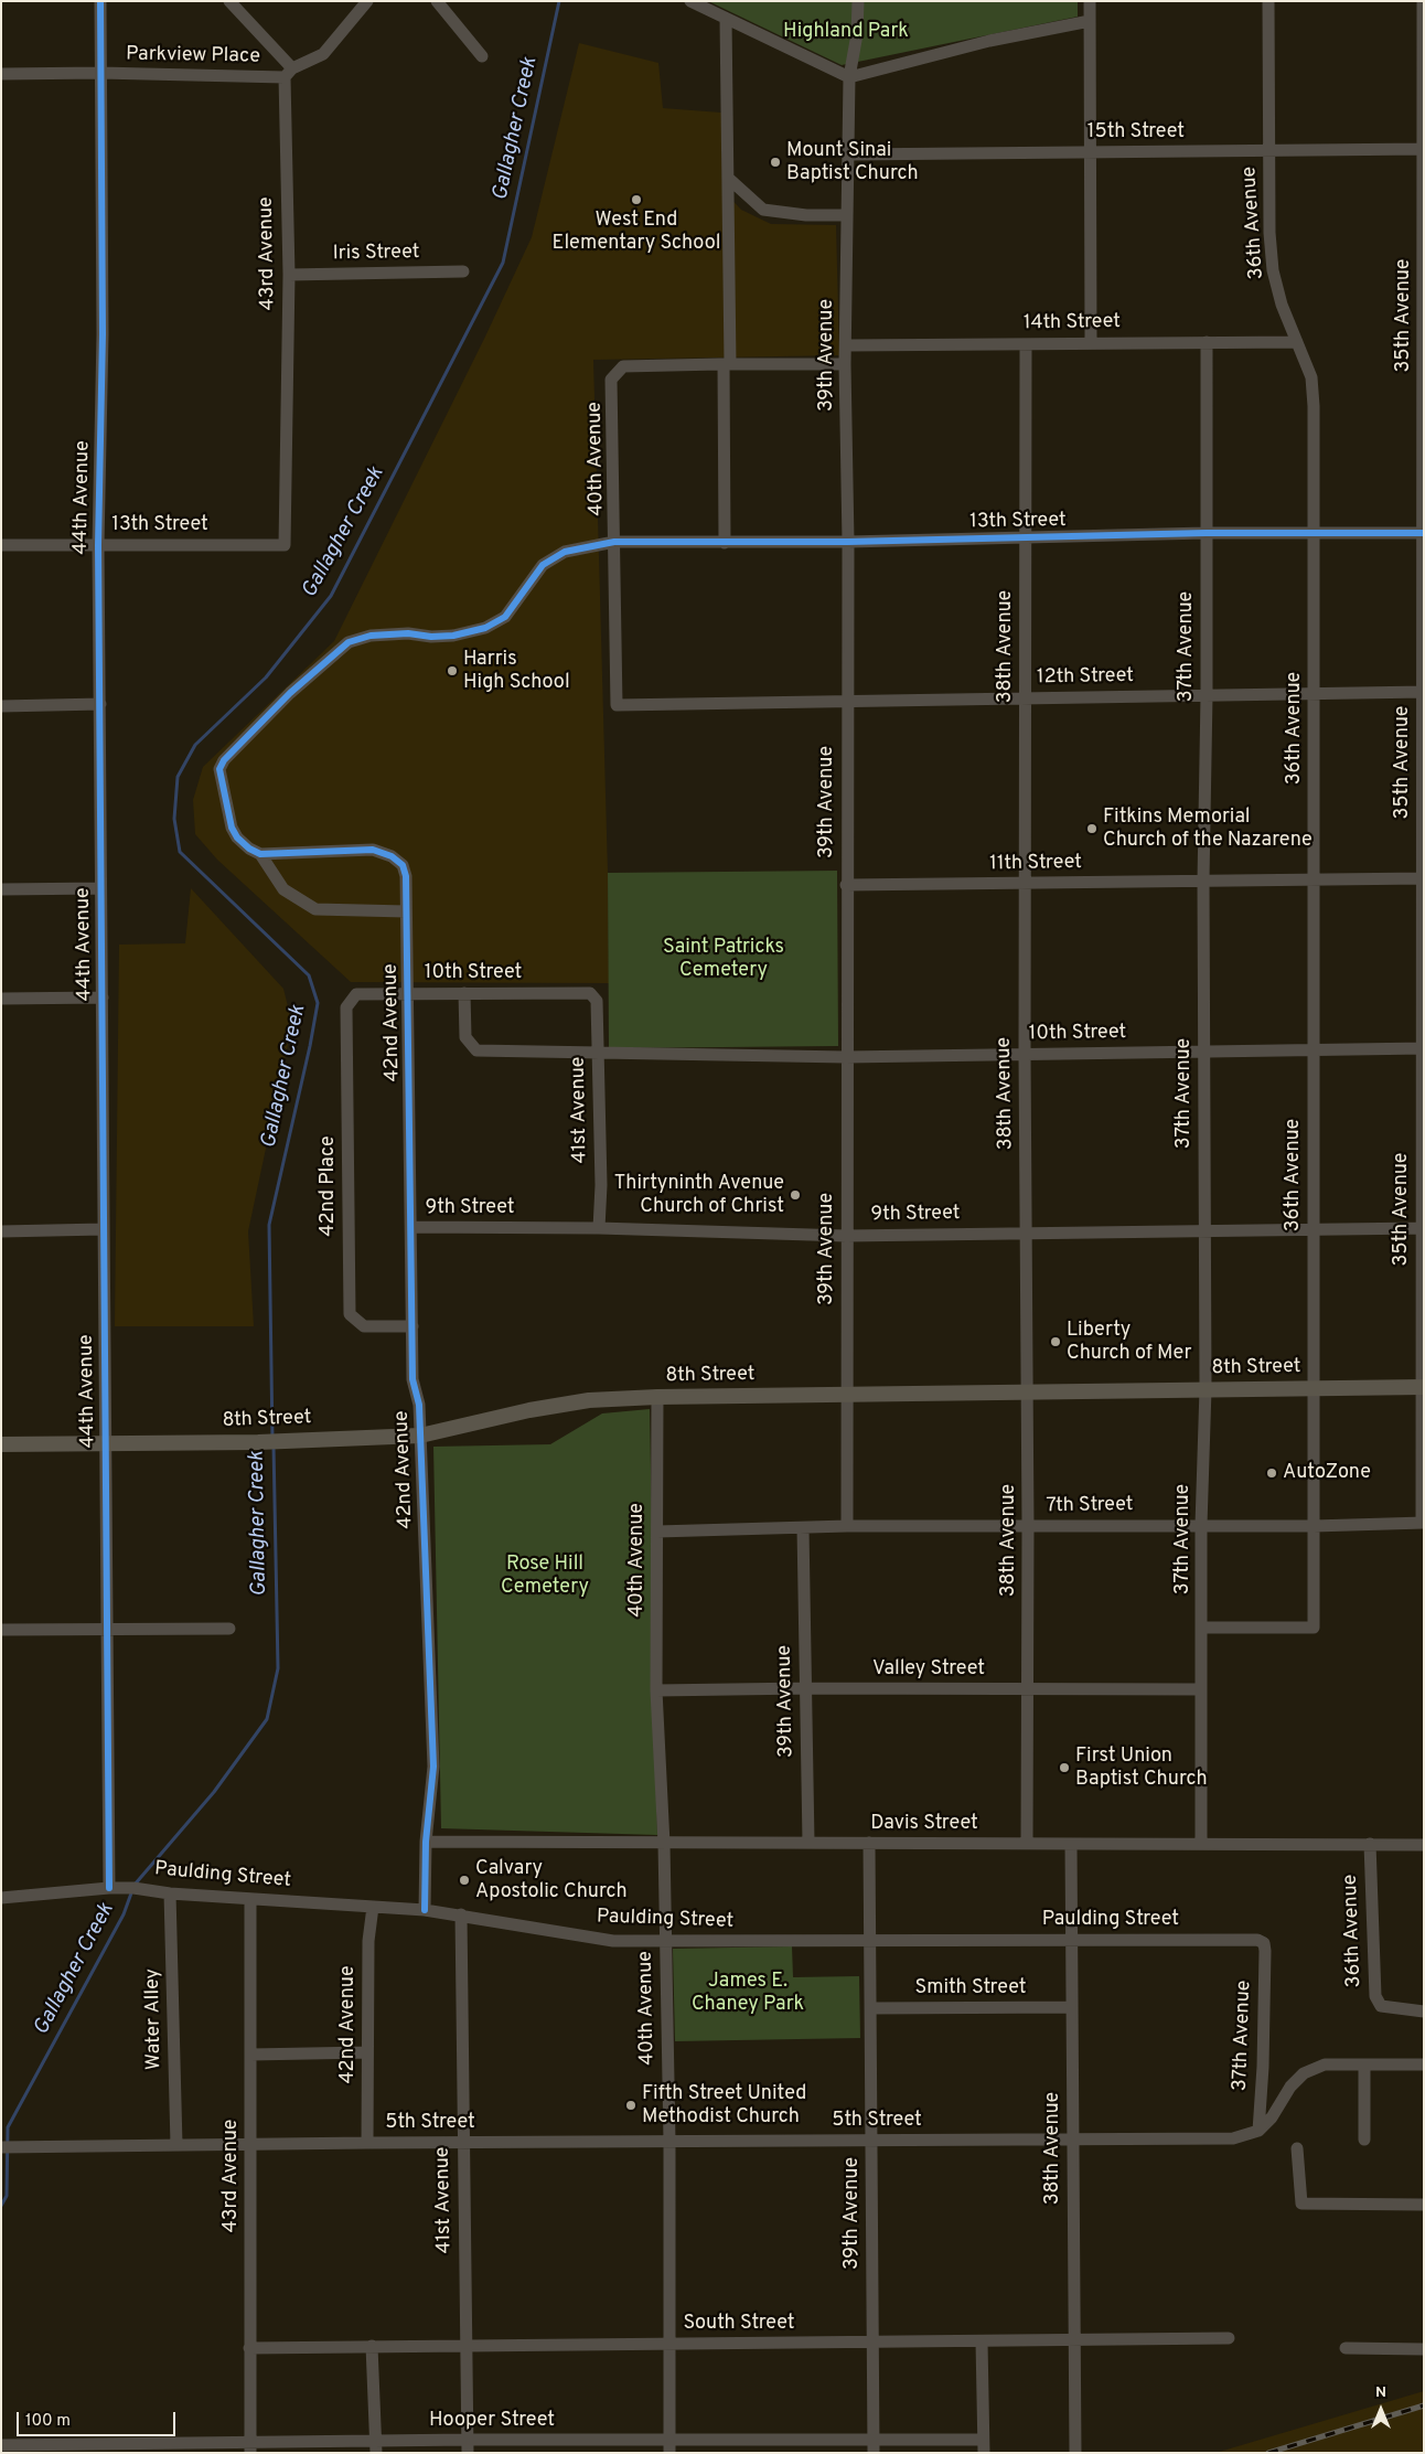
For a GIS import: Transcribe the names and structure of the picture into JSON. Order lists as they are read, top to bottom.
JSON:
{
  "streets": {
    "main road": ["8th Street"],
    "street": [
      "Parkview Place",
      "15th Street",
      "36th Avenue",
      "43rd Avenue",
      "Iris Street",
      "35th Avenue",
      "14th Street",
      "39th Avenue",
      "40th Avenue",
      "44th Avenue",
      "13th Street",
      "38th Avenue",
      "37th Avenue",
      "12th Street",
      "11th Street",
      "10th Street",
      "42nd Avenue",
      "41st Avenue",
      "42nd Place",
      "9th Street",
      "7th Street",
      "Valley Street",
      "Davis Street",
      "Paulding Street",
      "Smith Street",
      "Water Alley",
      "5th Street",
      "South Street",
      "Hooper Street"
    ]
  },
  "crossings": [
    ["Parkview Place", "43rd Avenue"],
    ["Parkview Place", "44th Avenue"],
    ["15th Street", "36th Avenue"],
    ["15th Street", "35th Avenue"],
    ["15th Street", "39th Avenue"],
    ["36th Avenue", "14th Street"],
    ["36th Avenue", "13th Street"],
    ["36th Avenue", "37th Avenue"],
    ["36th Avenue", "12th Street"],
    ["36th Avenue", "11th Street"],
    ["36th Avenue", "10th Street"],
    ["36th Avenue", "9th Street"],
    ["36th Avenue", "8th Street"],
    ["36th Avenue", "7th Street"],
    ["36th Avenue", "Davis Street"],
    ["43rd Avenue", "Iris Street"],
    ["43rd Avenue", "13th Street"],
    ["43rd Avenue", "Paulding Street"],
    ["43rd Avenue", "5th Street"],
    ["43rd Avenue", "South Street"],
    ["43rd Avenue", "Hooper Street"],
    ["35th Avenue", "13th Street"],
    ["35th Avenue", "12th Street"],
    ["35th Avenue", "11th Street"],
    ["35th Avenue", "10th Street"],
    ["35th Avenue", "9th Street"],
    ["35th Avenue", "8th Street"],
    ["35th Avenue", "7th Street"],
    ["14th Street", "39th Avenue"],
    ["14th Street", "38th Avenue"],
    ["14th Street", "37th Avenue"],
    ["39th Avenue", "13th Street"],
    ["39th Avenue", "12th Street"],
    ["39th Avenue", "11th Street"],
    ["39th Avenue", "10th Street"],
    ["39th Avenue", "9th Street"],
    ["39th Avenue", "8th Street"],
    ["39th Avenue", "7th Street"],
    ["39th Avenue", "Valley Street"],
    ["39th Avenue", "Davis Street"],
    ["39th Avenue", "Paulding Street"],
    ["39th Avenue", "Smith Street"],
    ["39th Avenue", "5th Street"],
    ["39th Avenue", "South Street"],
    ["39th Avenue", "Hooper Street"],
    ["40th Avenue", "13th Street"],
    ["40th Avenue", "12th Street"],
    ["40th Avenue", "8th Street"],
    ["40th Avenue", "7th Street"],
    ["40th Avenue", "Valley Street"],
    ["40th Avenue", "Davis Street"],
    ["40th Avenue", "Paulding Street"],
    ["40th Avenue", "5th Street"],
    ["40th Avenue", "South Street"],
    ["40th Avenue", "Hooper Street"],
    ["44th Avenue", "13th Street"],
    ["44th Avenue", "8th Street"],
    ["44th Avenue", "Paulding Street"],
    ["13th Street", "38th Avenue"],
    ["13th Street", "37th Avenue"],
    ["38th Avenue", "12th Street"],
    ["38th Avenue", "11th Street"],
    ["38th Avenue", "10th Street"],
    ["38th Avenue", "9th Street"],
    ["38th Avenue", "8th Street"],
    ["38th Avenue", "7th Street"],
    ["38th Avenue", "Valley Street"],
    ["38th Avenue", "Davis Street"],
    ["38th Avenue", "Paulding Street"],
    ["38th Avenue", "Smith Street"],
    ["38th Avenue", "5th Street"],
    ["38th Avenue", "South Street"],
    ["37th Avenue", "12th Street"],
    ["37th Avenue", "11th Street"],
    ["37th Avenue", "10th Street"],
    ["37th Avenue", "9th Street"],
    ["37th Avenue", "8th Street"],
    ["37th Avenue", "7th Street"],
    ["37th Avenue", "Valley Street"],
    ["37th Avenue", "Davis Street"],
    ["37th Avenue", "Paulding Street"],
    ["37th Avenue", "5th Street"],
    ["10th Street", "42nd Avenue"],
    ["10th Street", "41st Avenue"],
    ["10th Street", "42nd Place"],
    ["42nd Avenue", "42nd Place"],
    ["42nd Avenue", "9th Street"],
    ["42nd Avenue", "8th Street"],
    ["42nd Avenue", "Davis Street"],
    ["42nd Avenue", "Paulding Street"],
    ["42nd Avenue", "5th Street"],
    ["41st Avenue", "9th Street"],
    ["41st Avenue", "Paulding Street"],
    ["41st Avenue", "5th Street"],
    ["41st Avenue", "South Street"],
    ["41st Avenue", "Hooper Street"],
    ["Paulding Street", "Water Alley"],
    ["Water Alley", "5th Street"]
  ],
  "water": ["Gallagher Creek"],
  "parks": [
    "Highland Park",
    "Saint Patricks Cemetery",
    "Rose Hill Cemetery",
    "James E. Chaney Park"
  ],
  "places": [
    "Mount Sinai Baptist Church",
    "West End Elementary School",
    "Harris High School",
    "Fitkins Memorial Church of the Nazarene",
    "Thirtyninth Avenue Church of Christ",
    "Liberty Church of Mer",
    "AutoZone",
    "First Union Baptist Church",
    "Calvary Apostolic Church",
    "Fifth Street United Methodist Church"
  ],
  "scale_bar": "100 m",
  "north": "top"
}
